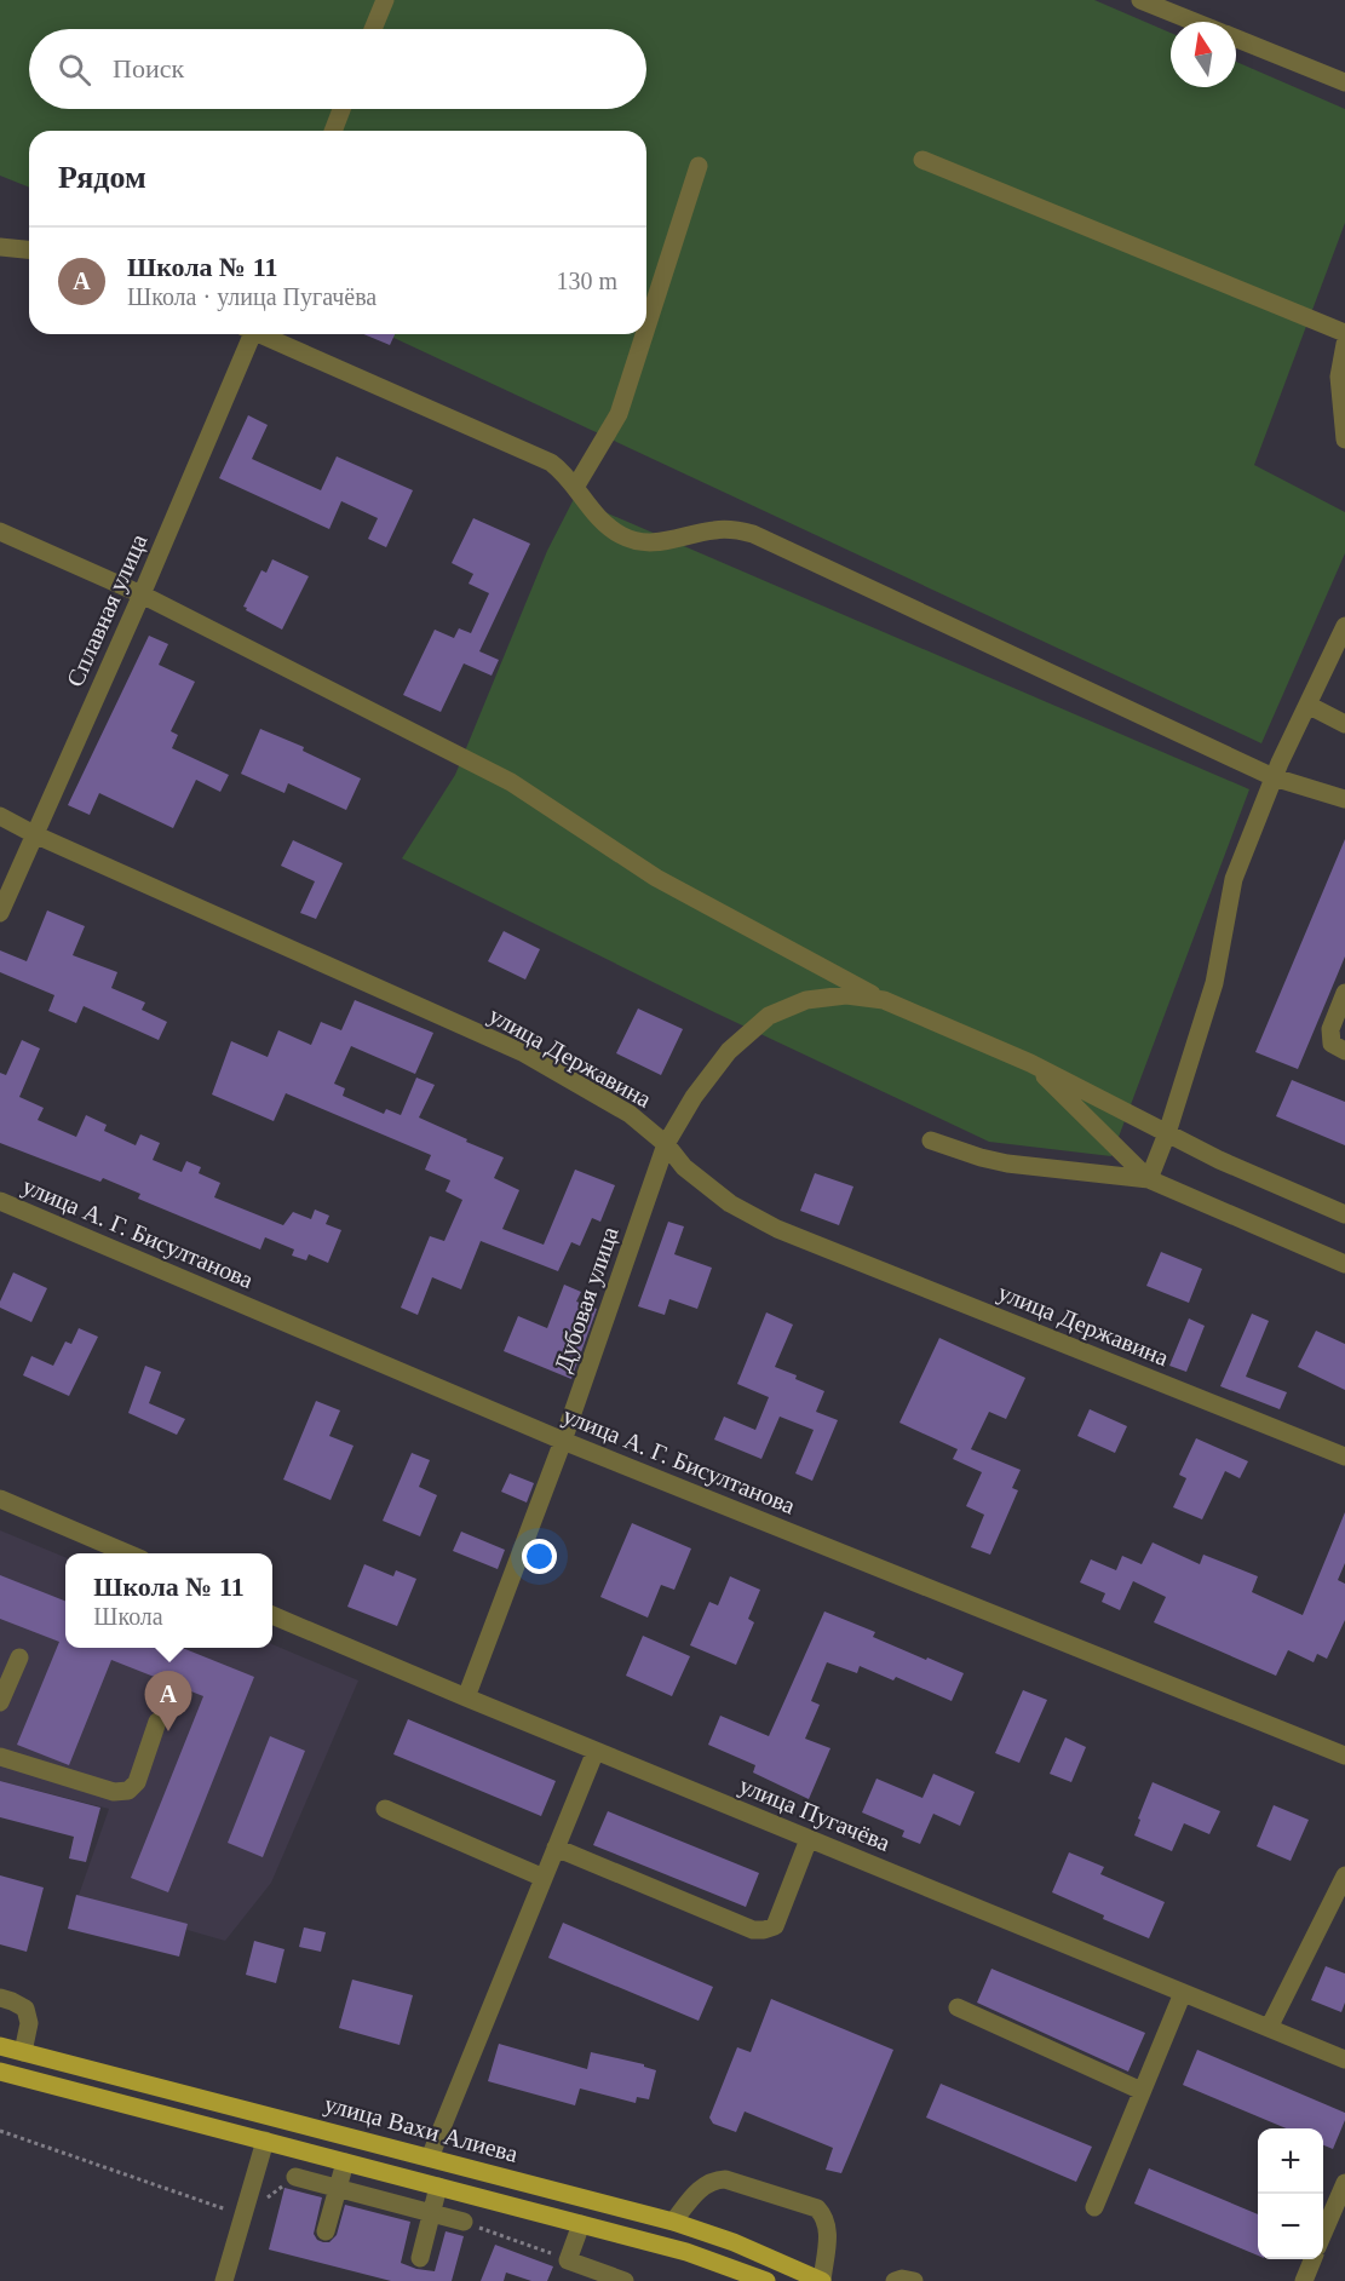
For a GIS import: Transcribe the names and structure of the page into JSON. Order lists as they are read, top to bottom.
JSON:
{
  "streets": {
    "main road": ["улица Вахи Алиева"],
    "street": [
      "Сплавная улица",
      "улица Державина",
      "улица А. Г. Бисултанова",
      "Дубовая улица",
      "улица Пугачёва"
    ]
  },
  "crossings": [
    ["Сплавная улица", "улица Державина"],
    ["улица Державина", "Дубовая улица"],
    ["улица А. Г. Бисултанова", "Дубовая улица"],
    ["Дубовая улица", "улица Пугачёва"]
  ],
  "north": "top",
  "page": {
    "search": "Поиск",
    "heading": "Рядом",
    "list": [
      {
        "mark": "A",
        "name": "Школа № 11",
        "note": "Школа · улица Пугачёва",
        "value": "130 m"
      }
    ],
    "popup": ["Школа № 11", "Школа"],
    "pins": "A",
    "map_buttons": ["+", "−"]
  }
}
